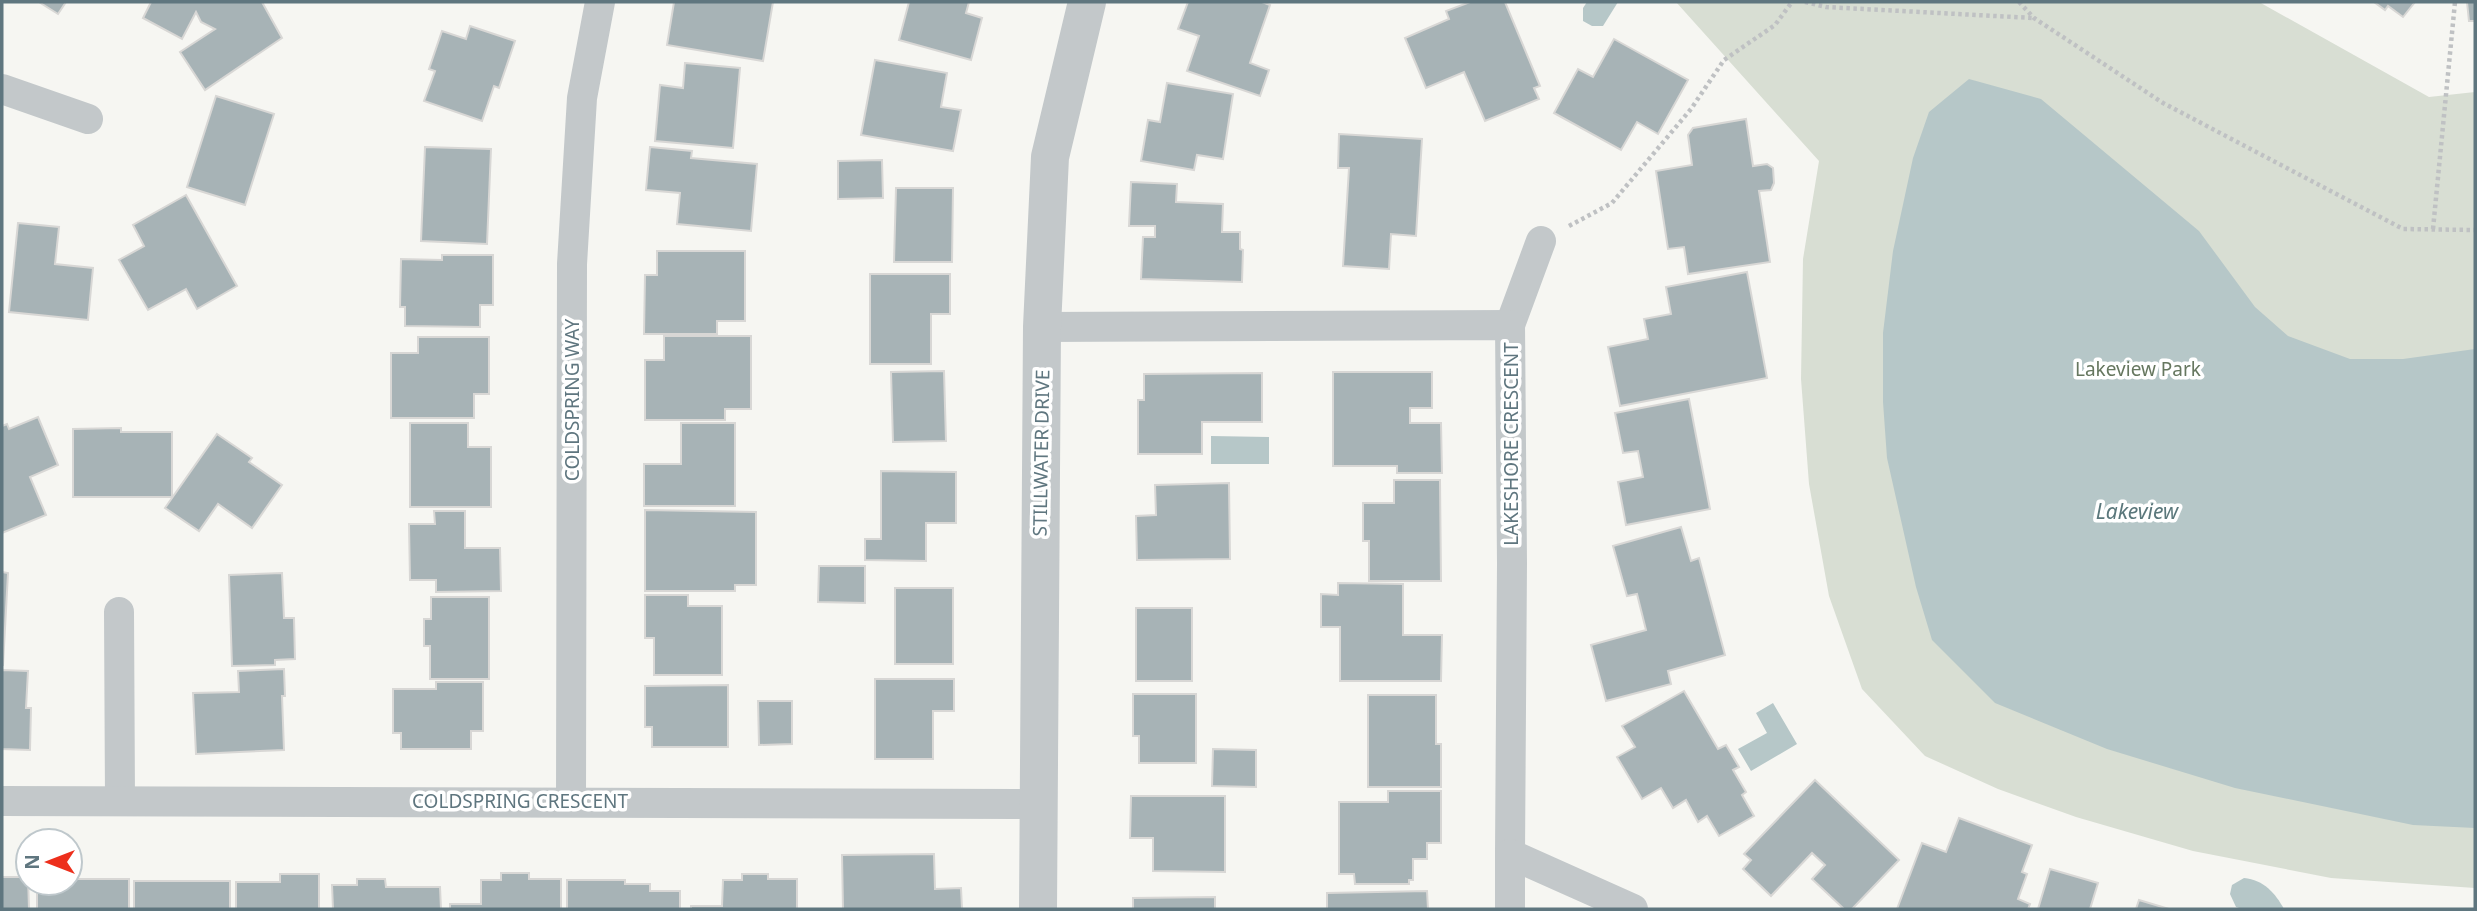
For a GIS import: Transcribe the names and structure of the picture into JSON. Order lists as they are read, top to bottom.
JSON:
{
  "streets": {
    "street": [
      "COLDSPRING WAY",
      "LAKESHORE CRESCENT",
      "STILLWATER DRIVE",
      "COLDSPRING CRESCENT"
    ]
  },
  "crossings": [
    ["COLDSPRING WAY", "COLDSPRING CRESCENT"],
    ["LAKESHORE CRESCENT", "STILLWATER DRIVE"],
    ["STILLWATER DRIVE", "COLDSPRING CRESCENT"]
  ],
  "water": ["Lakeview"],
  "parks": ["Lakeview Park"],
  "north": "left"
}
